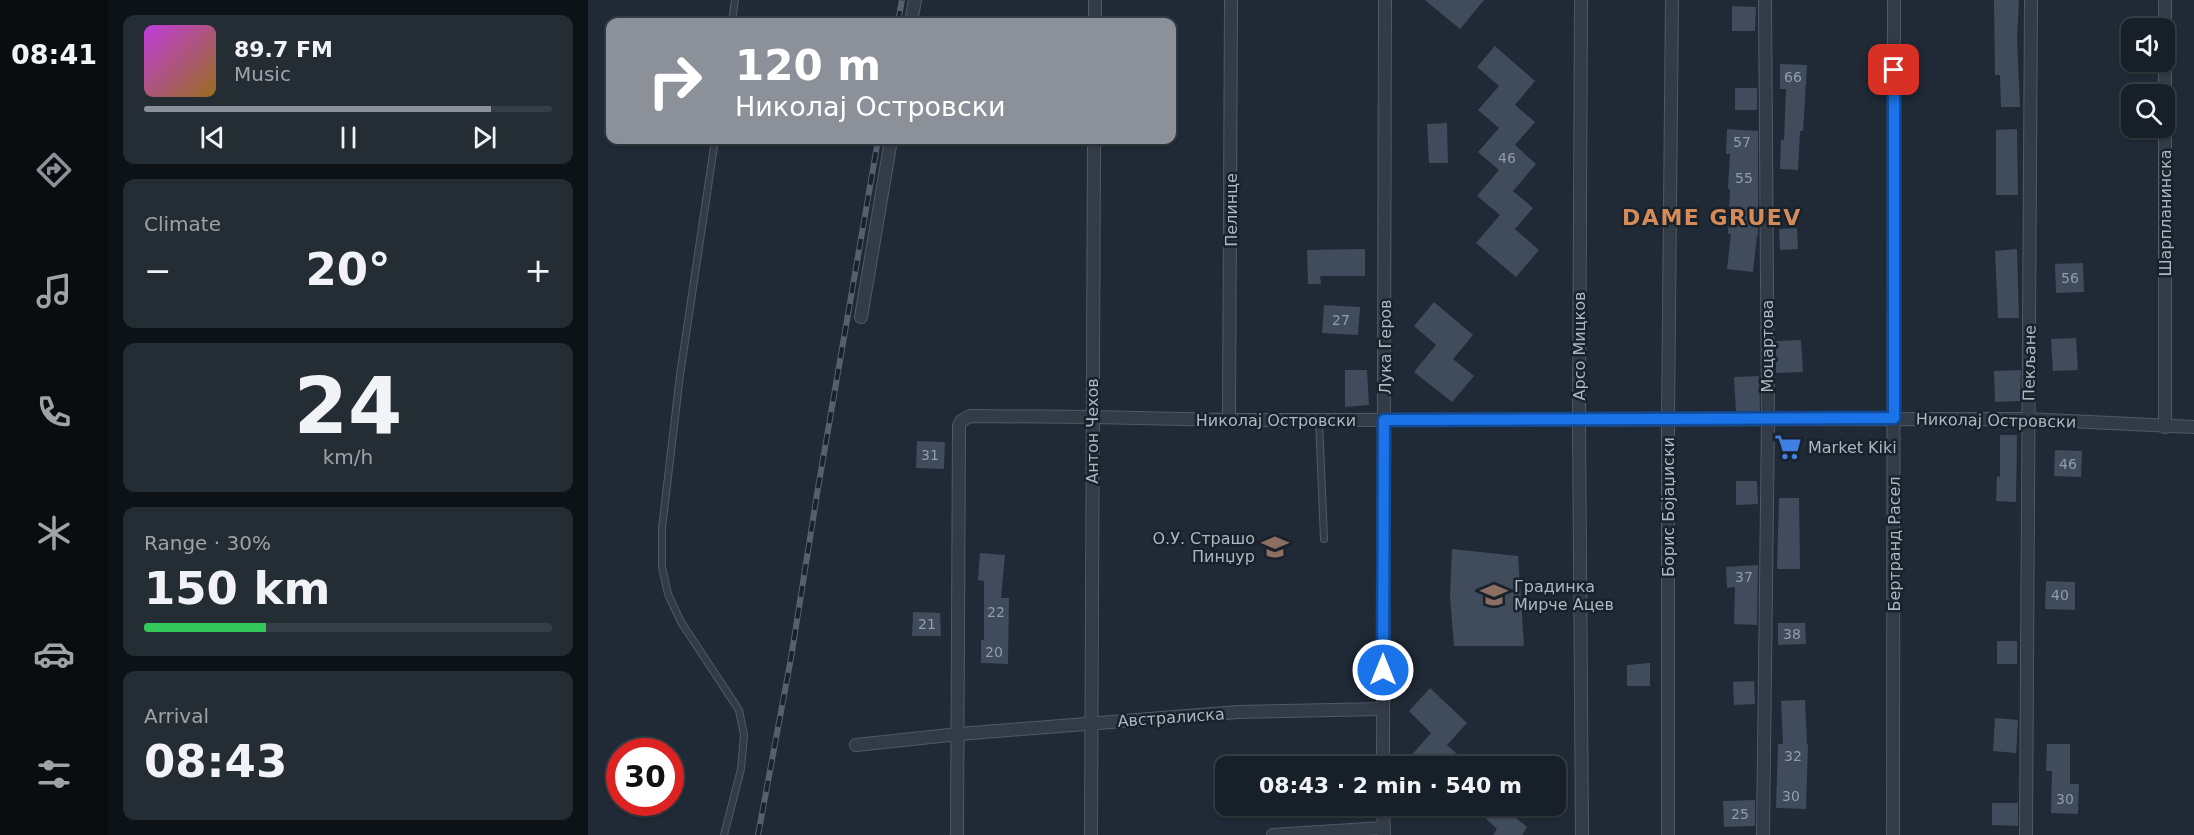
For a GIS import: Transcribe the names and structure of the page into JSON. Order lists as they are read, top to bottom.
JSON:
{
  "streets": {
    "street": [
      "Пелинце",
      "Шарпланинска",
      "Арсо Мицков",
      "Моцартова",
      "Лука Геров",
      "Пекљане",
      "Николај Островски",
      "Антон Чехов",
      "Борис Бојаџиски",
      "Бертранд Расел",
      "Австралиска"
    ]
  },
  "crossings": [
    ["Пелинце", "Николај Островски"],
    ["Шарпланинска", "Николај Островски"],
    ["Арсо Мицков", "Николај Островски"],
    ["Моцартова", "Николај Островски"],
    ["Лука Геров", "Николај Островски"],
    ["Лука Геров", "Австралиска"],
    ["Пекљане", "Николај Островски"],
    ["Николај Островски", "Антон Чехов"],
    ["Николај Островски", "Борис Бојаџиски"],
    ["Николај Островски", "Бертранд Расел"],
    ["Николај Островски", "Австралиска"],
    ["Антон Чехов", "Австралиска"]
  ],
  "districts": ["DAME GRUEV"],
  "places": {
    "supermarket": ["Market Kiki"],
    "school or university": ["О.У. Страшо Пинџур", "Градинка Мирче Ацев"]
  },
  "house_numbers": [
    "66",
    "57",
    "46",
    "55",
    "56",
    "27",
    "31",
    "46",
    "37",
    "40",
    "22",
    "21",
    "38",
    "20",
    "32",
    "30",
    "30",
    "25"
  ],
  "page": {
    "tabs": "08:41",
    "turn": ["120 m", "Николај Островски"],
    "song": ["89.7 FM", "Music"],
    "tile": [
      "Climate",
      ["24", "km/h"],
      ["Range · 30%", "150 km"],
      ["Arrival", "08:43"]
    ],
    "heat": ["−", "20°", "+"],
    "limit": "30",
    "trip": "08:43 · 2 min · 540 m"
  }
}
